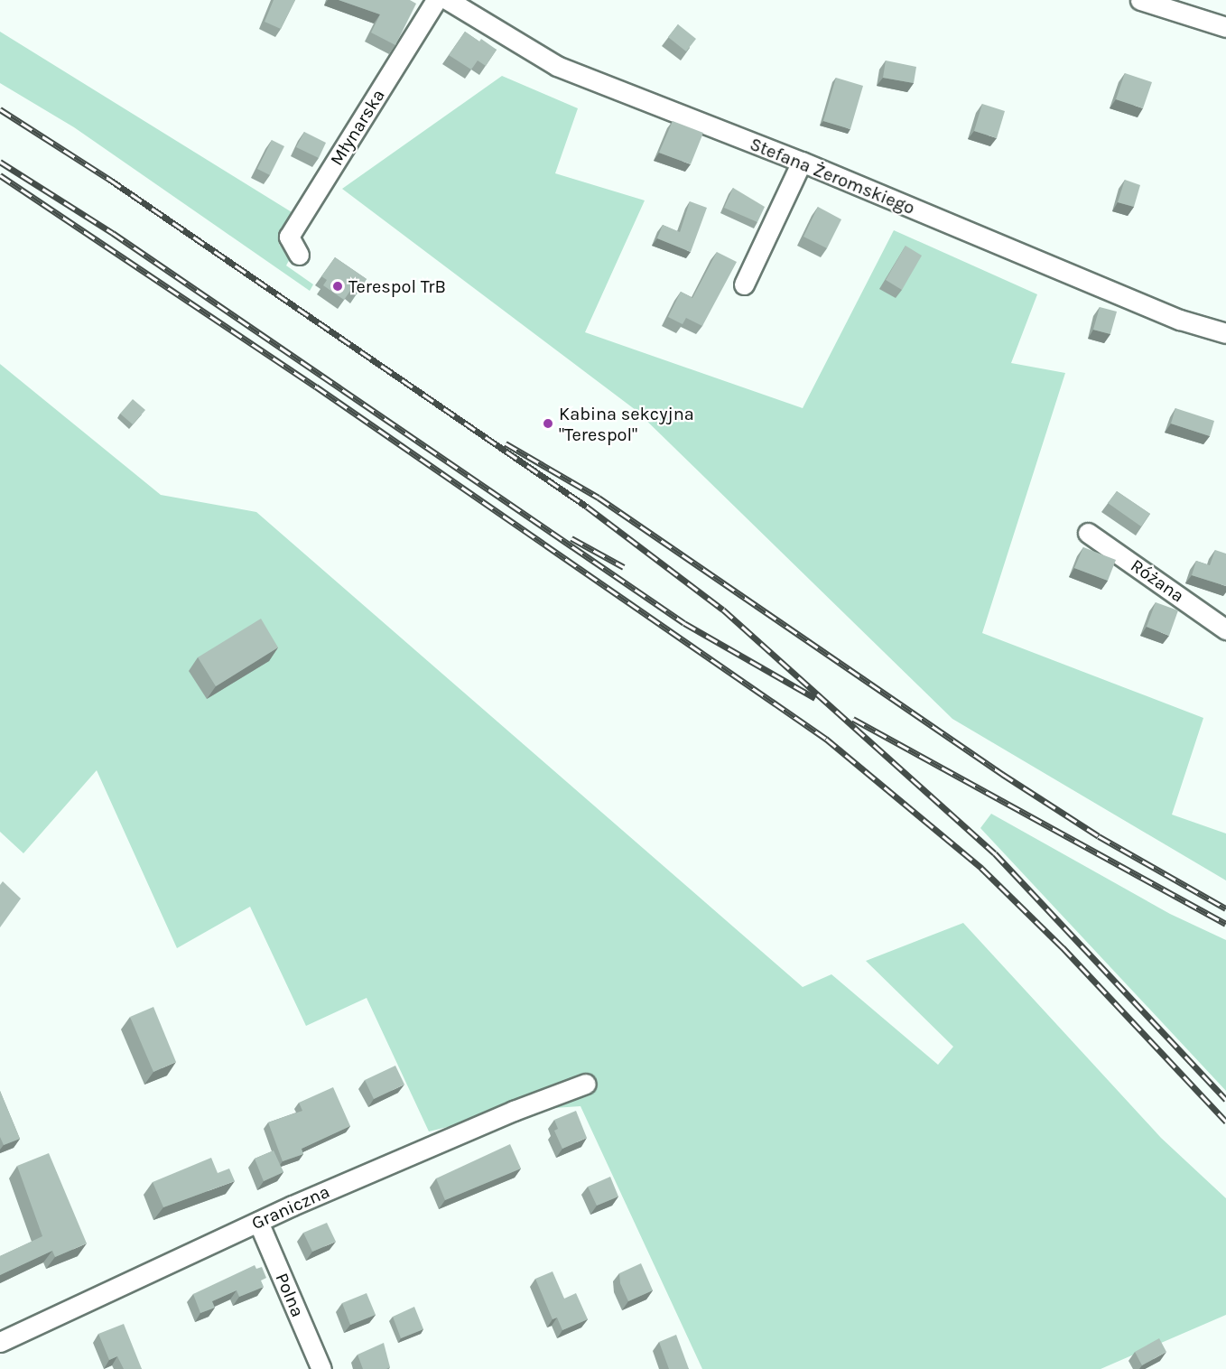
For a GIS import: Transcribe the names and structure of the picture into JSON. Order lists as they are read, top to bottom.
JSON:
{
  "streets": {
    "street": [
      "Młynarska",
      "Stefana Żeromskiego",
      "Różana",
      "Graniczna",
      "Polna"
    ]
  },
  "crossings": [
    ["Graniczna", "Polna"]
  ],
  "places": ["Terespol TrB", "Kabina sekcyjna \"Terespol\""]
}
